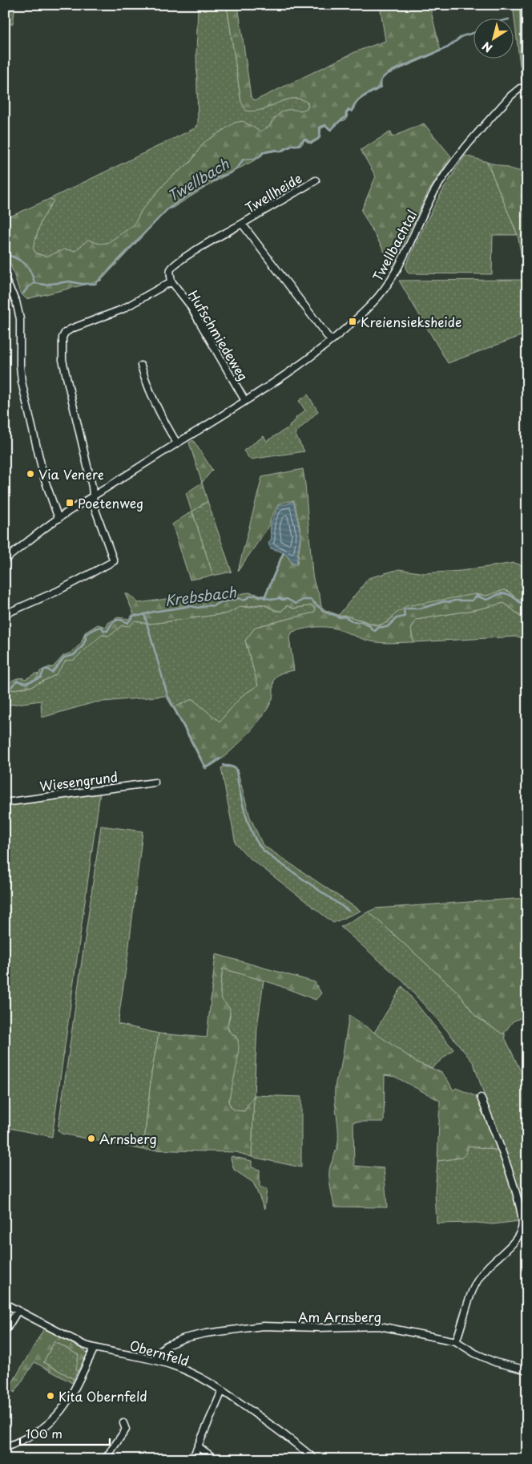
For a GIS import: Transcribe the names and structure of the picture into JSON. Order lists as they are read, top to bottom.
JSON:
{
  "streets": {
    "street": [
      "Twellheide",
      "Twellbachtal",
      "Hufschmiedeweg",
      "Wiesengrund",
      "Am Arnsberg",
      "Obernfeld"
    ]
  },
  "crossings": [
    ["Twellbachtal", "Hufschmiedeweg"],
    ["Am Arnsberg", "Obernfeld"]
  ],
  "water": ["Twellbach", "Krebsbach"],
  "places": {
    "transit": ["Kreiensieksheide", "Poetenweg"],
    "other": ["Via Venere", "Arnsberg", "Kita Obernfeld"]
  },
  "scale_bar": "100 m",
  "north": "bottom left"
}
